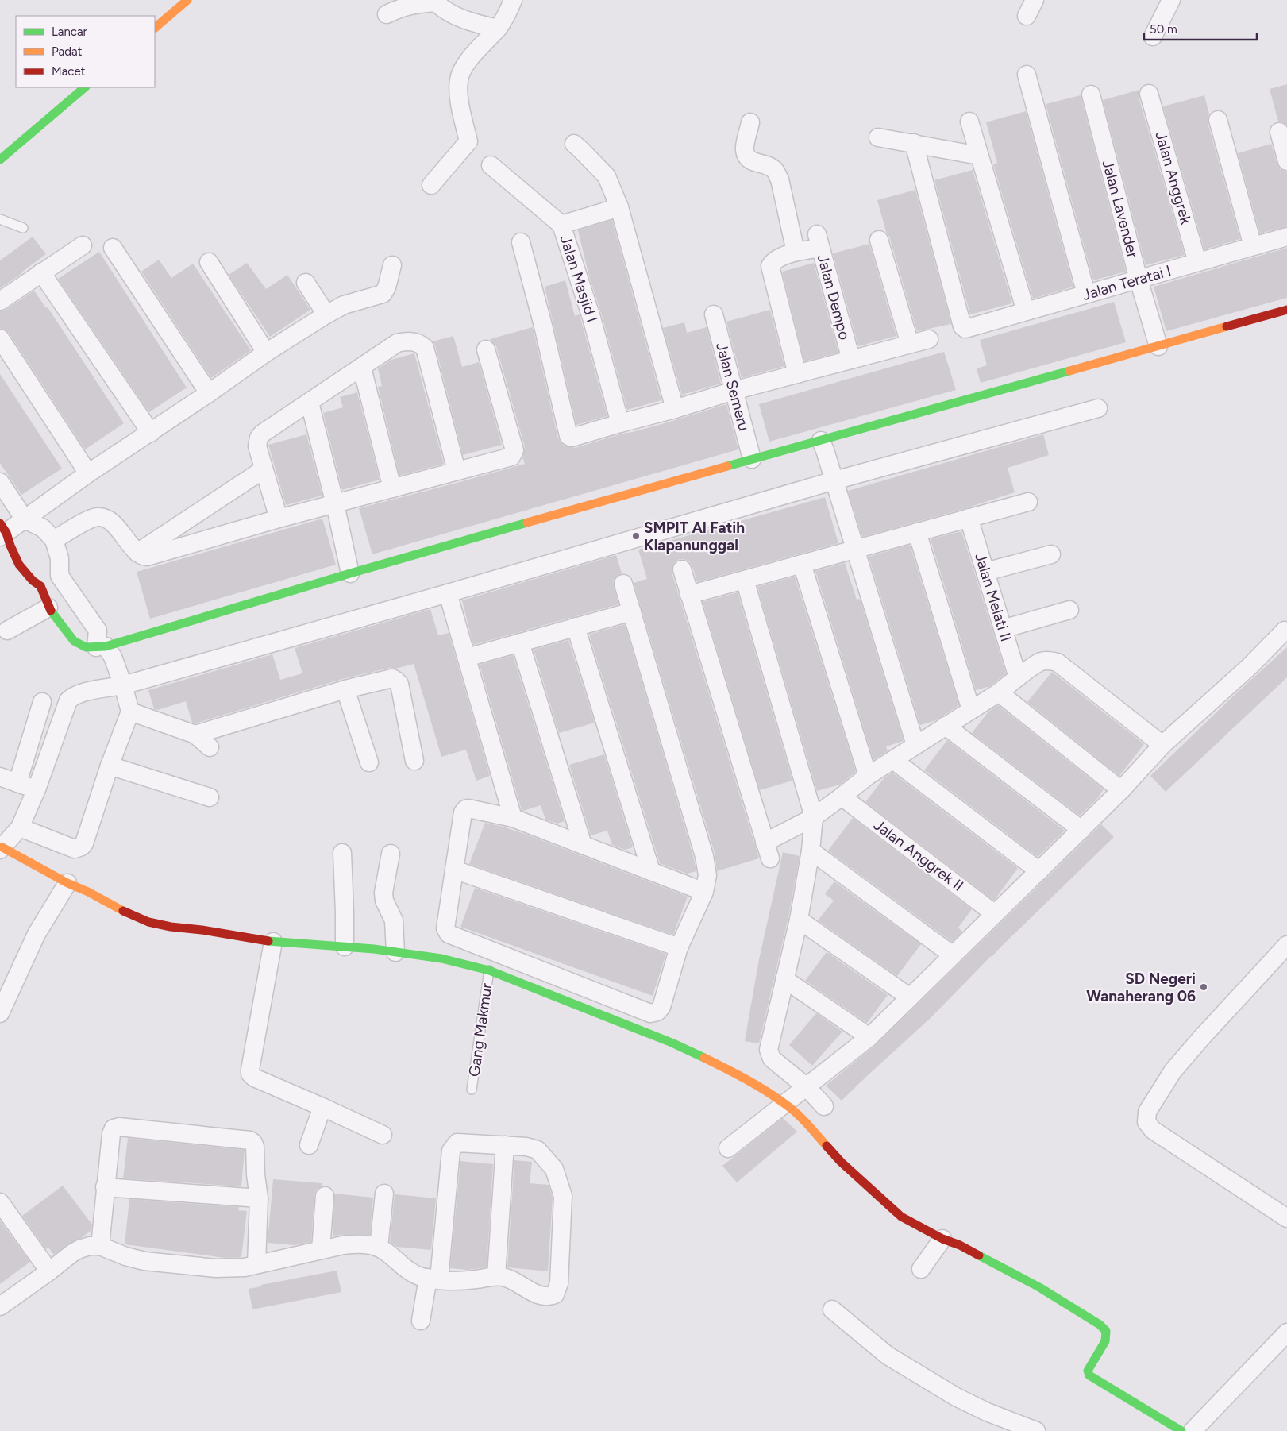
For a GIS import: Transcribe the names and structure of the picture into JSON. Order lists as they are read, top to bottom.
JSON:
{
  "streets": {
    "street": [
      "Jalan Anggrek",
      "Jalan Lavender",
      "Jalan Masjid I",
      "Jalan Teratai I",
      "Jalan Dempo",
      "Jalan Semeru",
      "Jalan Melati II",
      "Jalan Anggrek II"
    ],
    "lane": ["Gang Makmur"]
  },
  "crossings": [
    ["Jalan Anggrek", "Jalan Teratai I"],
    ["Jalan Lavender", "Jalan Teratai I"]
  ],
  "places": ["SMPIT Al Fatih Klapanunggal", "SD Negeri Wanaherang 06"],
  "legend": ["Lancar", "Padat", "Macet"],
  "scale_bar": "50 m"
}
